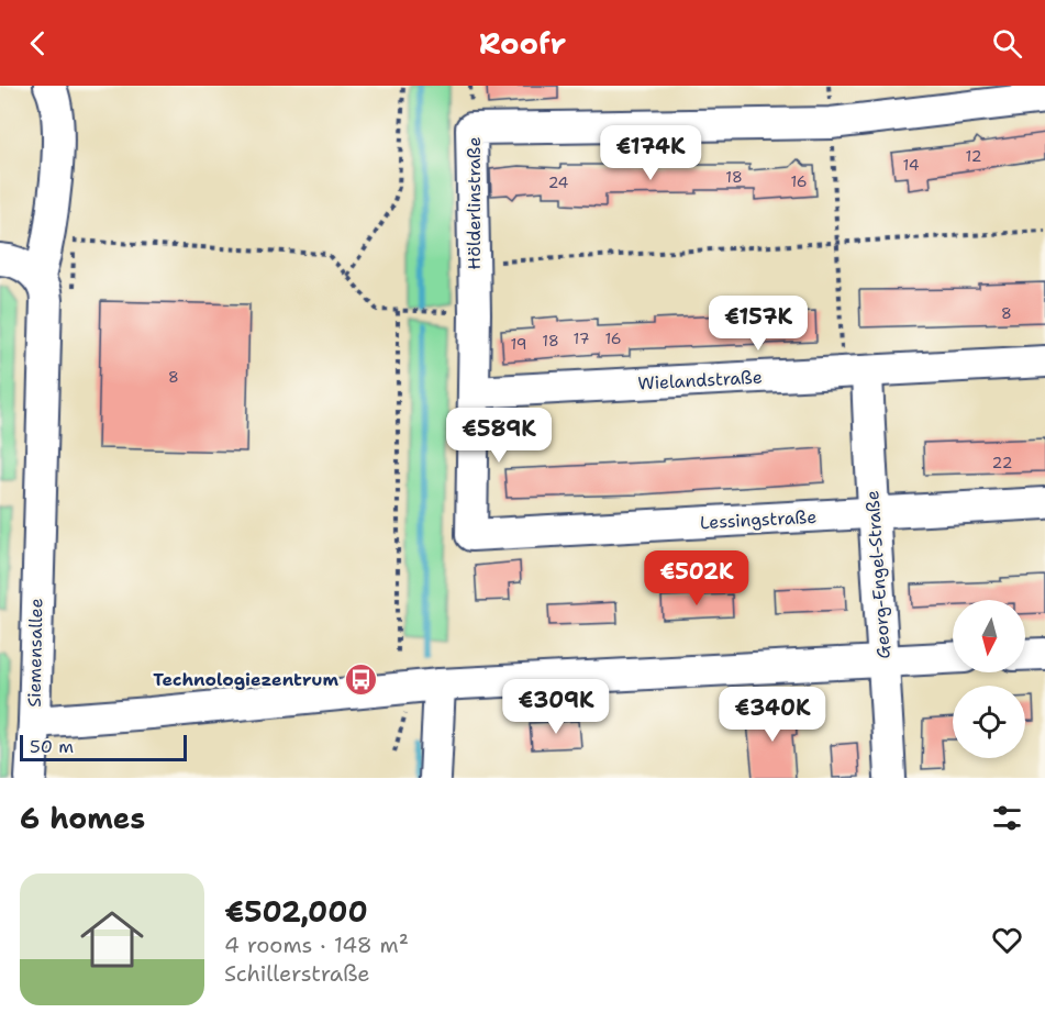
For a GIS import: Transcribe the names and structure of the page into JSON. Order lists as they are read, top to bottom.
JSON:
{
  "streets": {
    "street": [
      "Hölderlinstraße",
      "Wielandstraße",
      "Lessingstraße",
      "Georg-Engel-Straße",
      "Siemensallee"
    ]
  },
  "crossings": [
    ["Hölderlinstraße", "Wielandstraße"],
    ["Hölderlinstraße", "Lessingstraße"],
    ["Wielandstraße", "Georg-Engel-Straße"],
    ["Lessingstraße", "Georg-Engel-Straße"],
    ["Georg-Engel-Straße", "Siemensallee"]
  ],
  "places": {
    "bus stop": ["Technologiezentrum"]
  },
  "house_numbers": [
    "12",
    "14",
    "18",
    "16",
    "24",
    "8",
    "17",
    "16",
    "18",
    "19",
    "8",
    "22"
  ],
  "scale_bar": "50 m",
  "north": "bottom",
  "page": {
    "header": "Roofr",
    "price": [
      "€174K",
      "€157K",
      "€589K",
      "€502K",
      "€309K",
      "€340K"
    ],
    "scale": "50 m",
    "heading": "6 homes",
    "list": [
      {
        "name": "€502,000",
        "note": "4 rooms · 148 m² · Schillerstraße"
      }
    ]
  }
}
